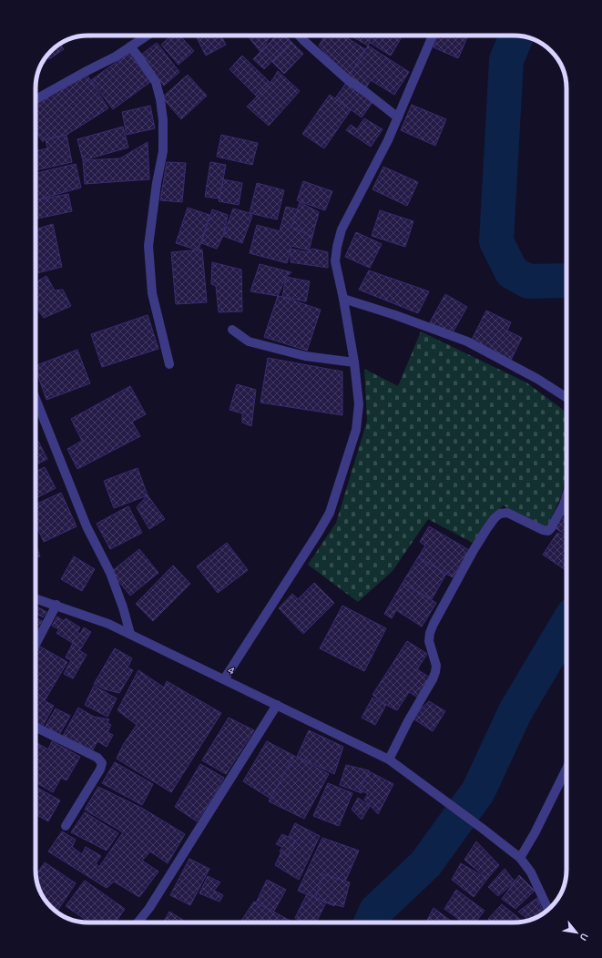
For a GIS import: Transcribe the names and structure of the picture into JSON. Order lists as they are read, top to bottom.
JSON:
{
  "streets": {
    "street": ["4"]
  },
  "north": "bottom right"
}
